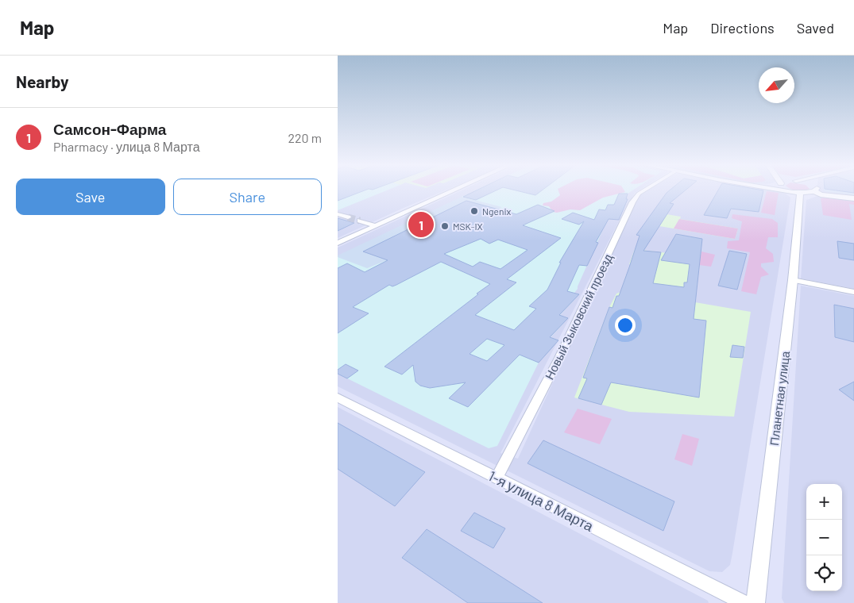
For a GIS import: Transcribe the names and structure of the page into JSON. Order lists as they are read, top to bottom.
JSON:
{
  "streets": {
    "street": ["Новый Зыковский проезд", "Планетная улица", "1-я улица 8 Марта"]
  },
  "crossings": [
    ["Новый Зыковский проезд", "1-я улица 8 Марта"]
  ],
  "places": ["Ngenix", "MSK-IX"],
  "north": "bottom left",
  "page": {
    "header": "Map",
    "nav": ["Map", "Directions", "Saved"],
    "heading": "Nearby",
    "list": [
      {
        "mark": "1",
        "name": "Самсон-Фарма",
        "note": "Pharmacy · улица 8 Марта",
        "value": "220 m"
      }
    ],
    "buttons": ["Save", "Share"],
    "pins": "1",
    "map_buttons": ["+", "−"]
  }
}
